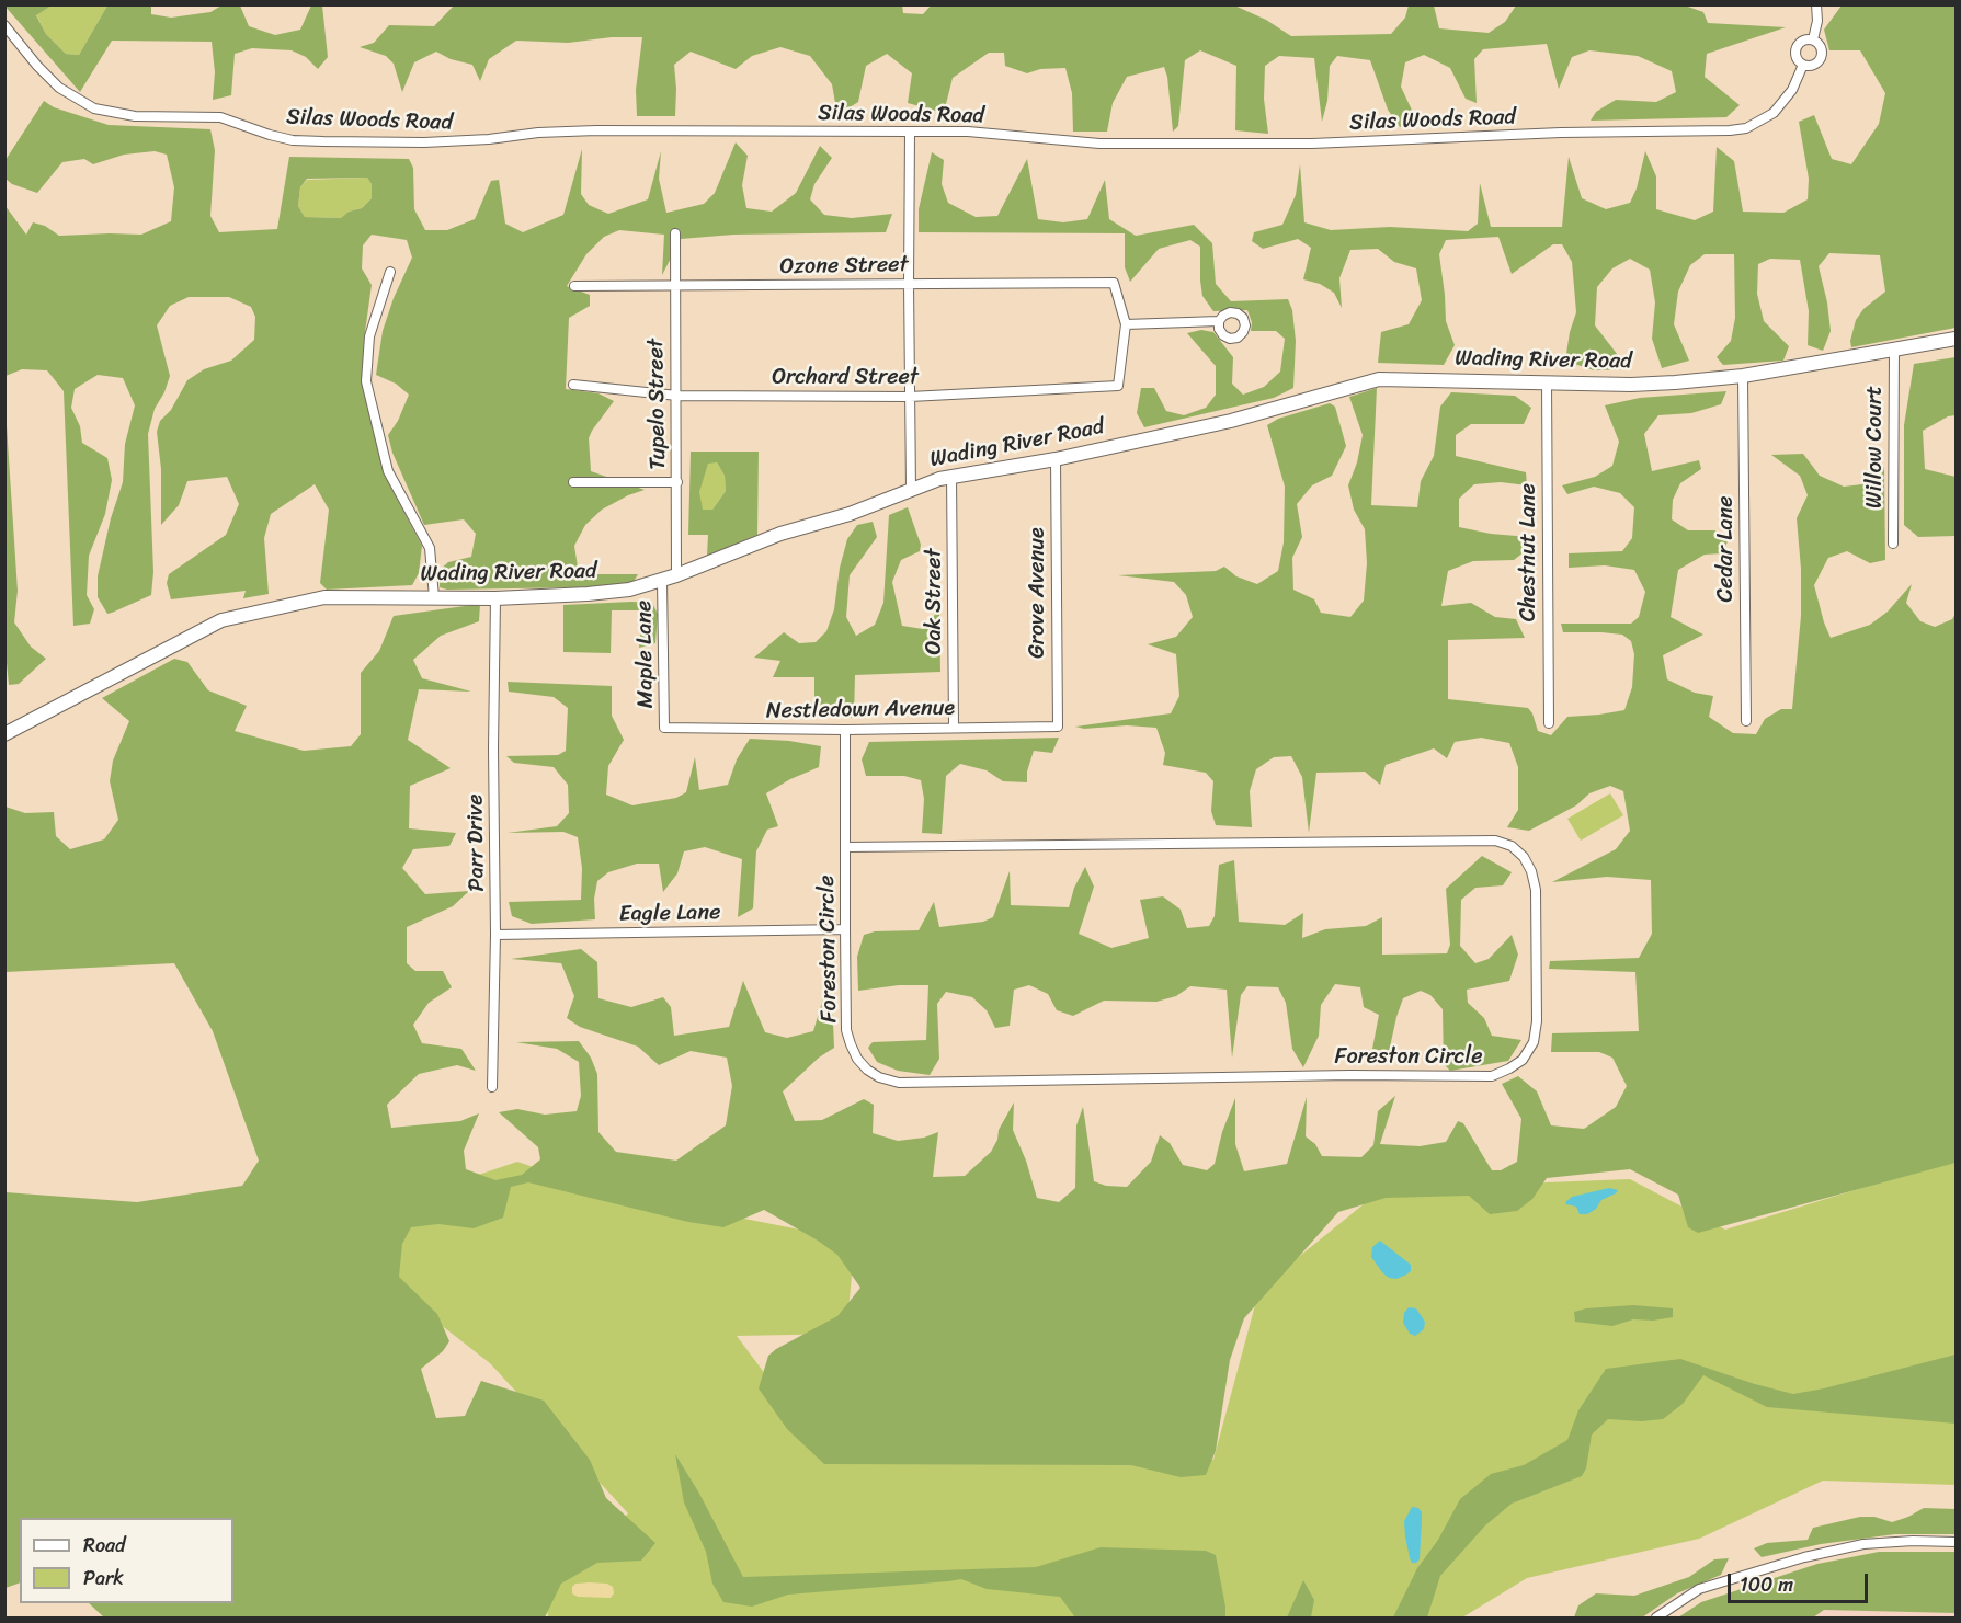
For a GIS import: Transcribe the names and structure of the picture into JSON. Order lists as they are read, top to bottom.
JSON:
{
  "streets": {
    "main road": ["Wading River Road"],
    "street": [
      "Silas Woods Road",
      "Ozone Street",
      "Orchard Street",
      "Tupelo Street",
      "Willow Court",
      "Cedar Lane",
      "Chestnut Lane",
      "Grove Avenue",
      "Oak Street",
      "Maple Lane",
      "Nestledown Avenue",
      "Parr Drive",
      "Eagle Lane",
      "Foreston Circle"
    ]
  },
  "crossings": [
    ["Ozone Street", "Orchard Street"],
    ["Ozone Street", "Tupelo Street"],
    ["Wading River Road", "Tupelo Street"],
    ["Wading River Road", "Willow Court"],
    ["Wading River Road", "Cedar Lane"],
    ["Wading River Road", "Chestnut Lane"],
    ["Wading River Road", "Grove Avenue"],
    ["Wading River Road", "Oak Street"],
    ["Wading River Road", "Maple Lane"],
    ["Wading River Road", "Parr Drive"],
    ["Orchard Street", "Tupelo Street"],
    ["Grove Avenue", "Nestledown Avenue"],
    ["Oak Street", "Nestledown Avenue"],
    ["Maple Lane", "Nestledown Avenue"],
    ["Nestledown Avenue", "Foreston Circle"],
    ["Parr Drive", "Eagle Lane"],
    ["Eagle Lane", "Foreston Circle"]
  ],
  "legend": ["Road", "Park"],
  "scale_bar": "100 m"
}
